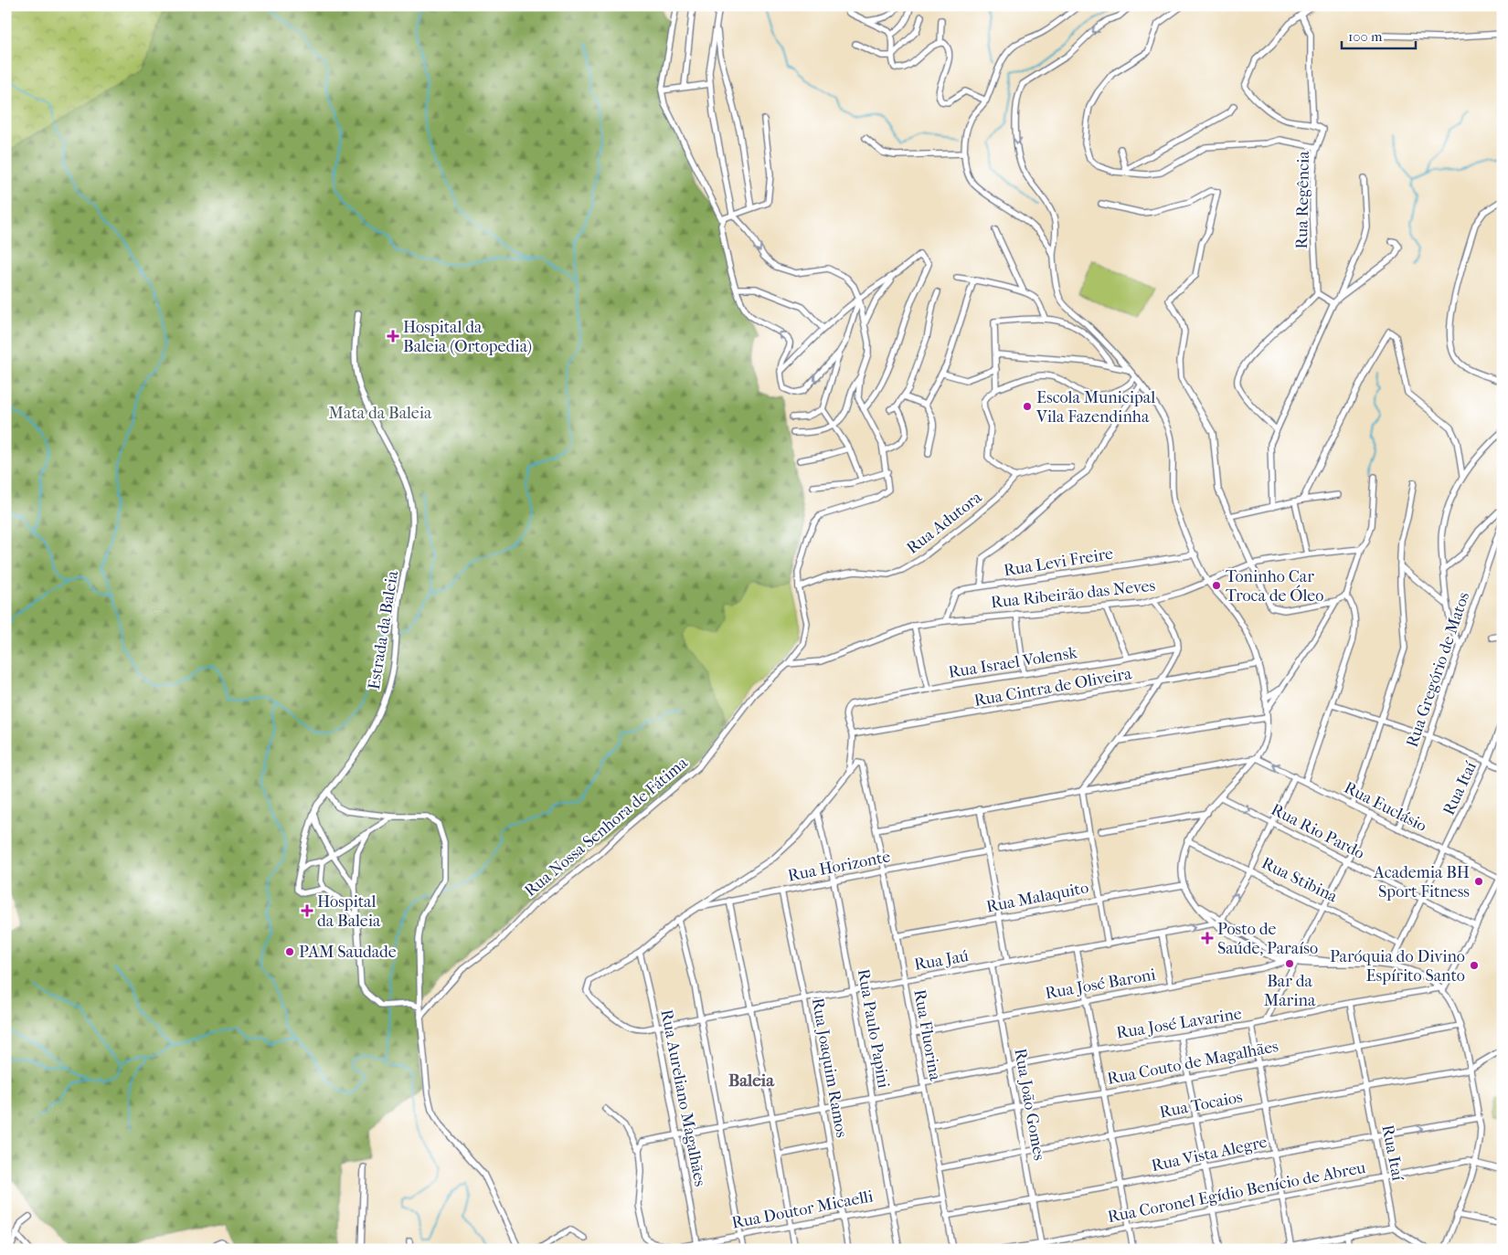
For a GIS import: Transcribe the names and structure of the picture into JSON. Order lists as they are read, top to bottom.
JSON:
{
  "streets": {
    "street": [
      "Rua Regência",
      "Rua Adutora",
      "Rua Levi Freire",
      "Rua Ribeirão das Neves",
      "Estrada da Baleia",
      "Rua Israel Volensk",
      "Rua Gregório de Matos",
      "Rua Cintra de Oliveira",
      "Rua Itaí",
      "Rua Euclásio",
      "Rua Nossa Senhora de Fátima",
      "Rua Rio Pardo",
      "Rua Horizonte",
      "Rua Stibina",
      "Rua Malaquito",
      "Rua Jaú",
      "Rua José Baroni",
      "Rua José Lavarine",
      "Rua Paulo Papini",
      "Rua Fluorina",
      "Rua Couto de Magalhães",
      "Rua Joaquim Ramos",
      "Rua Aureliano Magalhães",
      "Rua João Gomes",
      "Rua Tocaios",
      "Rua Vista Alegre",
      "Rua Coronel Egídio Benício de Abreu",
      "Rua Doutor Micaelli"
    ]
  },
  "crossings": [
    ["Rua Adutora", "Rua Nossa Senhora de Fátima"],
    ["Rua Levi Freire", "Rua Ribeirão das Neves"],
    ["Rua Ribeirão das Neves", "Rua Nossa Senhora de Fátima"],
    ["Rua Israel Volensk", "Rua Cintra de Oliveira"],
    ["Rua Gregório de Matos", "Rua Euclásio"],
    ["Rua Itaí", "Rua Euclásio"],
    ["Rua Itaí", "Rua Rio Pardo"],
    ["Rua Itaí", "Rua Stibina"],
    ["Rua Itaí", "Rua José Lavarine"],
    ["Rua Itaí", "Rua Couto de Magalhães"],
    ["Rua Itaí", "Rua Tocaios"],
    ["Rua Itaí", "Rua Vista Alegre"],
    ["Rua Itaí", "Rua Coronel Egídio Benício de Abreu"],
    ["Rua Horizonte", "Rua Paulo Papini"],
    ["Rua Horizonte", "Rua Fluorina"],
    ["Rua Horizonte", "Rua Joaquim Ramos"],
    ["Rua Malaquito", "Rua Fluorina"],
    ["Rua Jaú", "Rua Paulo Papini"],
    ["Rua Jaú", "Rua Fluorina"],
    ["Rua Jaú", "Rua Joaquim Ramos"],
    ["Rua Jaú", "Rua Aureliano Magalhães"],
    ["Rua Jaú", "Rua João Gomes"],
    ["Rua José Baroni", "Rua Fluorina"],
    ["Rua José Baroni", "Rua João Gomes"],
    ["Rua José Lavarine", "Rua Fluorina"],
    ["Rua José Lavarine", "Rua João Gomes"],
    ["Rua Paulo Papini", "Rua Doutor Micaelli"],
    ["Rua Fluorina", "Rua Couto de Magalhães"],
    ["Rua Fluorina", "Rua Tocaios"],
    ["Rua Fluorina", "Rua Vista Alegre"],
    ["Rua Fluorina", "Rua Doutor Micaelli"],
    ["Rua Couto de Magalhães", "Rua João Gomes"],
    ["Rua Joaquim Ramos", "Rua Doutor Micaelli"],
    ["Rua Aureliano Magalhães", "Rua Doutor Micaelli"],
    ["Rua João Gomes", "Rua Tocaios"],
    ["Rua João Gomes", "Rua Vista Alegre"],
    ["Rua João Gomes", "Rua Coronel Egídio Benício de Abreu"]
  ],
  "districts": ["Baleia"],
  "parks": ["Mata da Baleia"],
  "places": {
    "health": ["Hospital da Baleia (Ortopedia)", "Hospital da Baleia", "Posto de Saúde, Paraíso"],
    "other": [
      "Escola Municipal Vila Fazendinha",
      "Toninho Car Troca de Óleo",
      "Academia BH Sport Fitness",
      "PAM Saudade",
      "Bar da Marina",
      "Paróquia do Divino Espírito Santo"
    ]
  },
  "scale_bar": "100 m"
}
